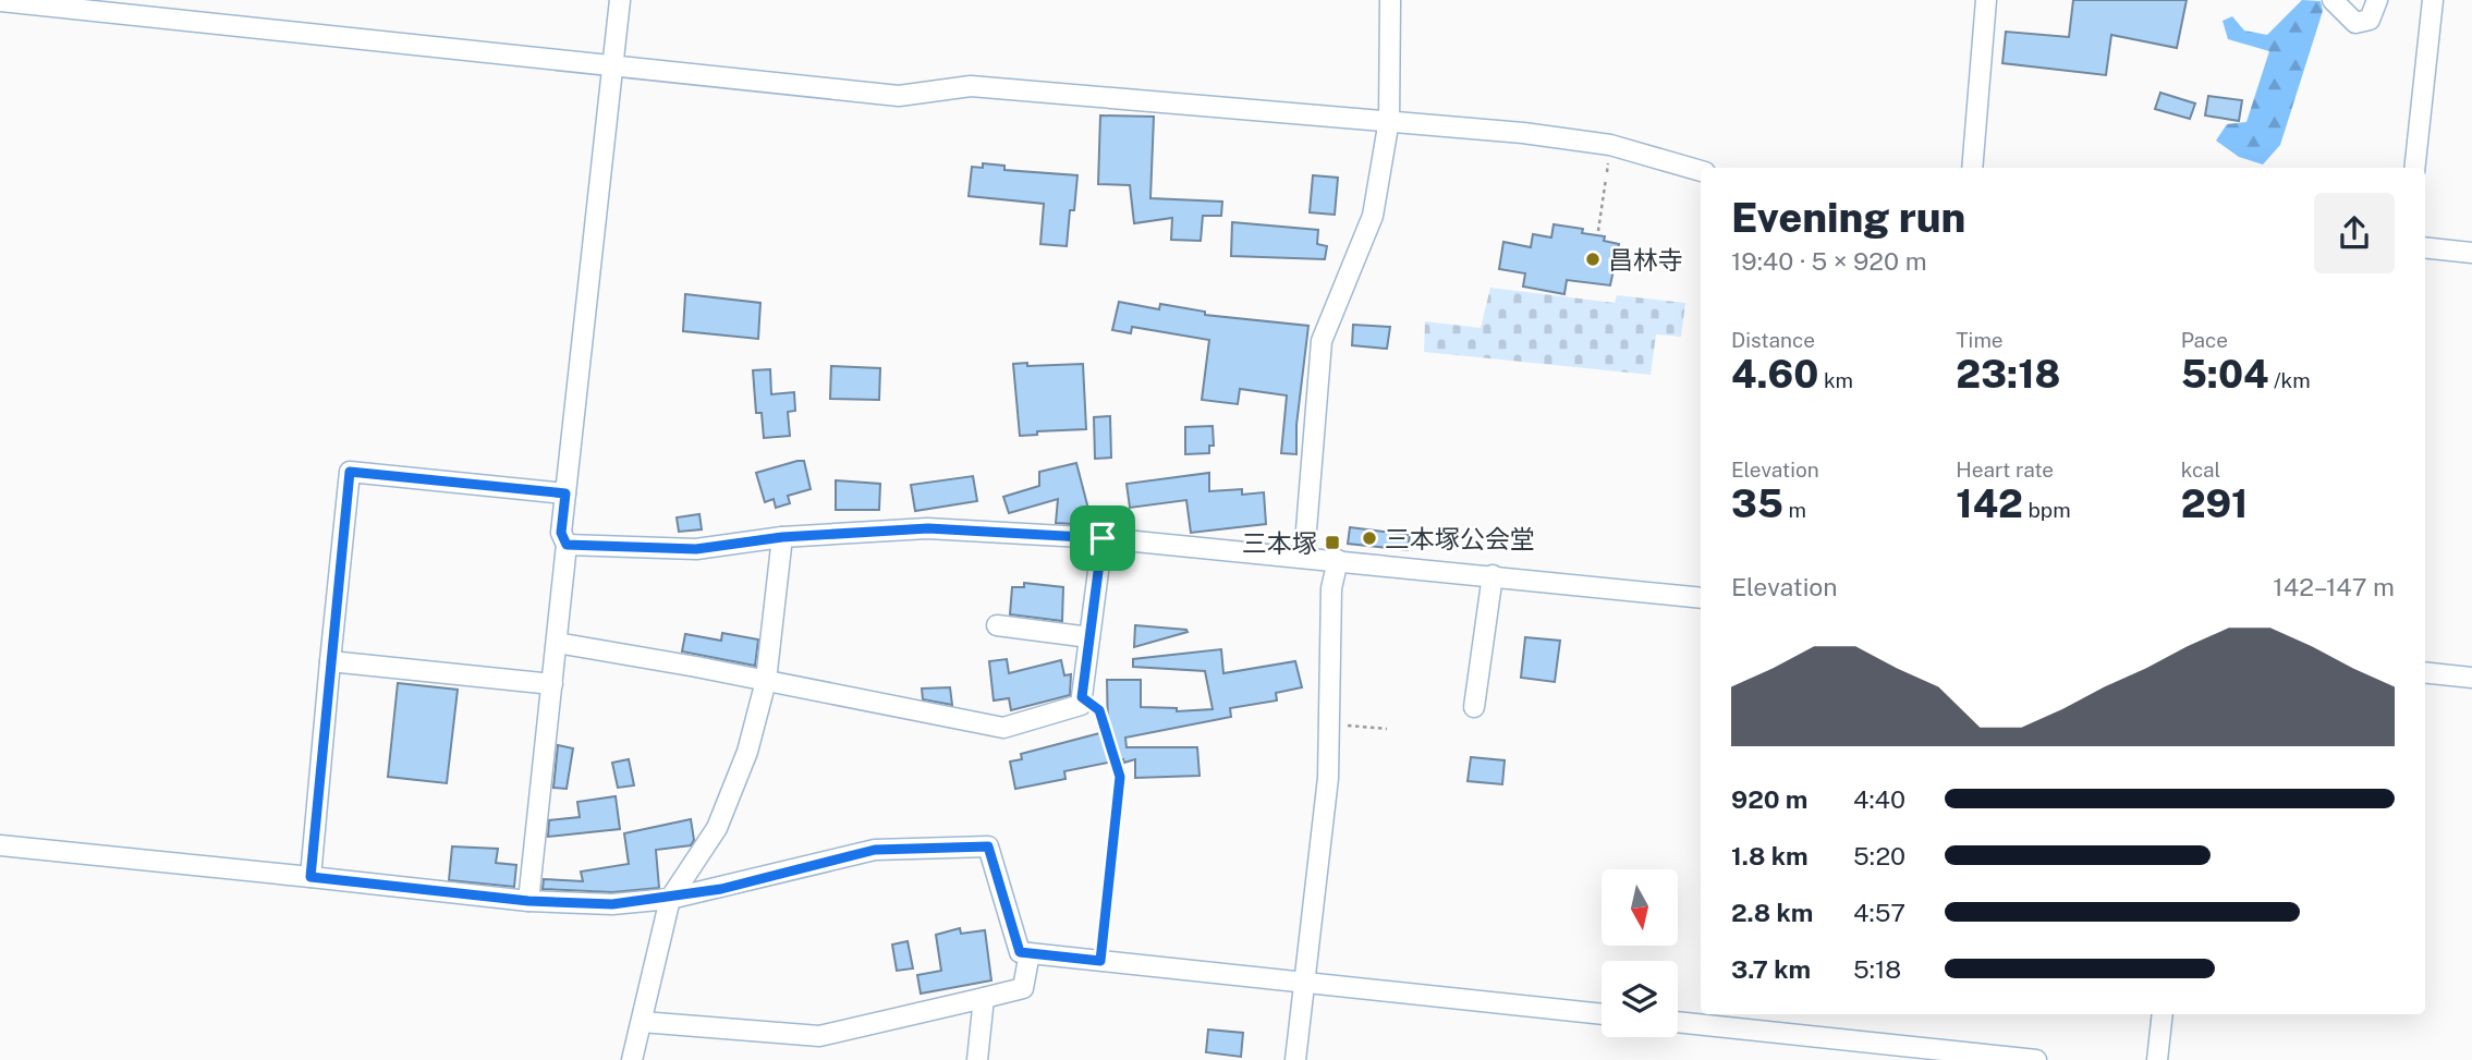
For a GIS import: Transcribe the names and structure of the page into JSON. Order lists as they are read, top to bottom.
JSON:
{
  "places": {
    "other": ["昌林寺", "三本塚公会堂"],
    "transit": ["三本塚"]
  },
  "north": "bottom",
  "page": {
    "heading": ["Evening run", "19:40 · 5 × 920 m"],
    "stats": [
      ["Distance", "4.60 km"],
      ["Time", "23:18"],
      ["Pace", "5:04 /km"],
      ["Elevation", "35 m"],
      ["Heart rate", "142 bpm"],
      ["kcal", "291"]
    ],
    "chart": ["Elevation", "142–147 m"],
    "list": [
      {
        "name": "920 m",
        "note": "4:40"
      },
      {
        "name": "1.8 km",
        "note": "5:20"
      },
      {
        "name": "2.8 km",
        "note": "4:57"
      },
      {
        "name": "3.7 km",
        "note": "5:18"
      }
    ]
  }
}
